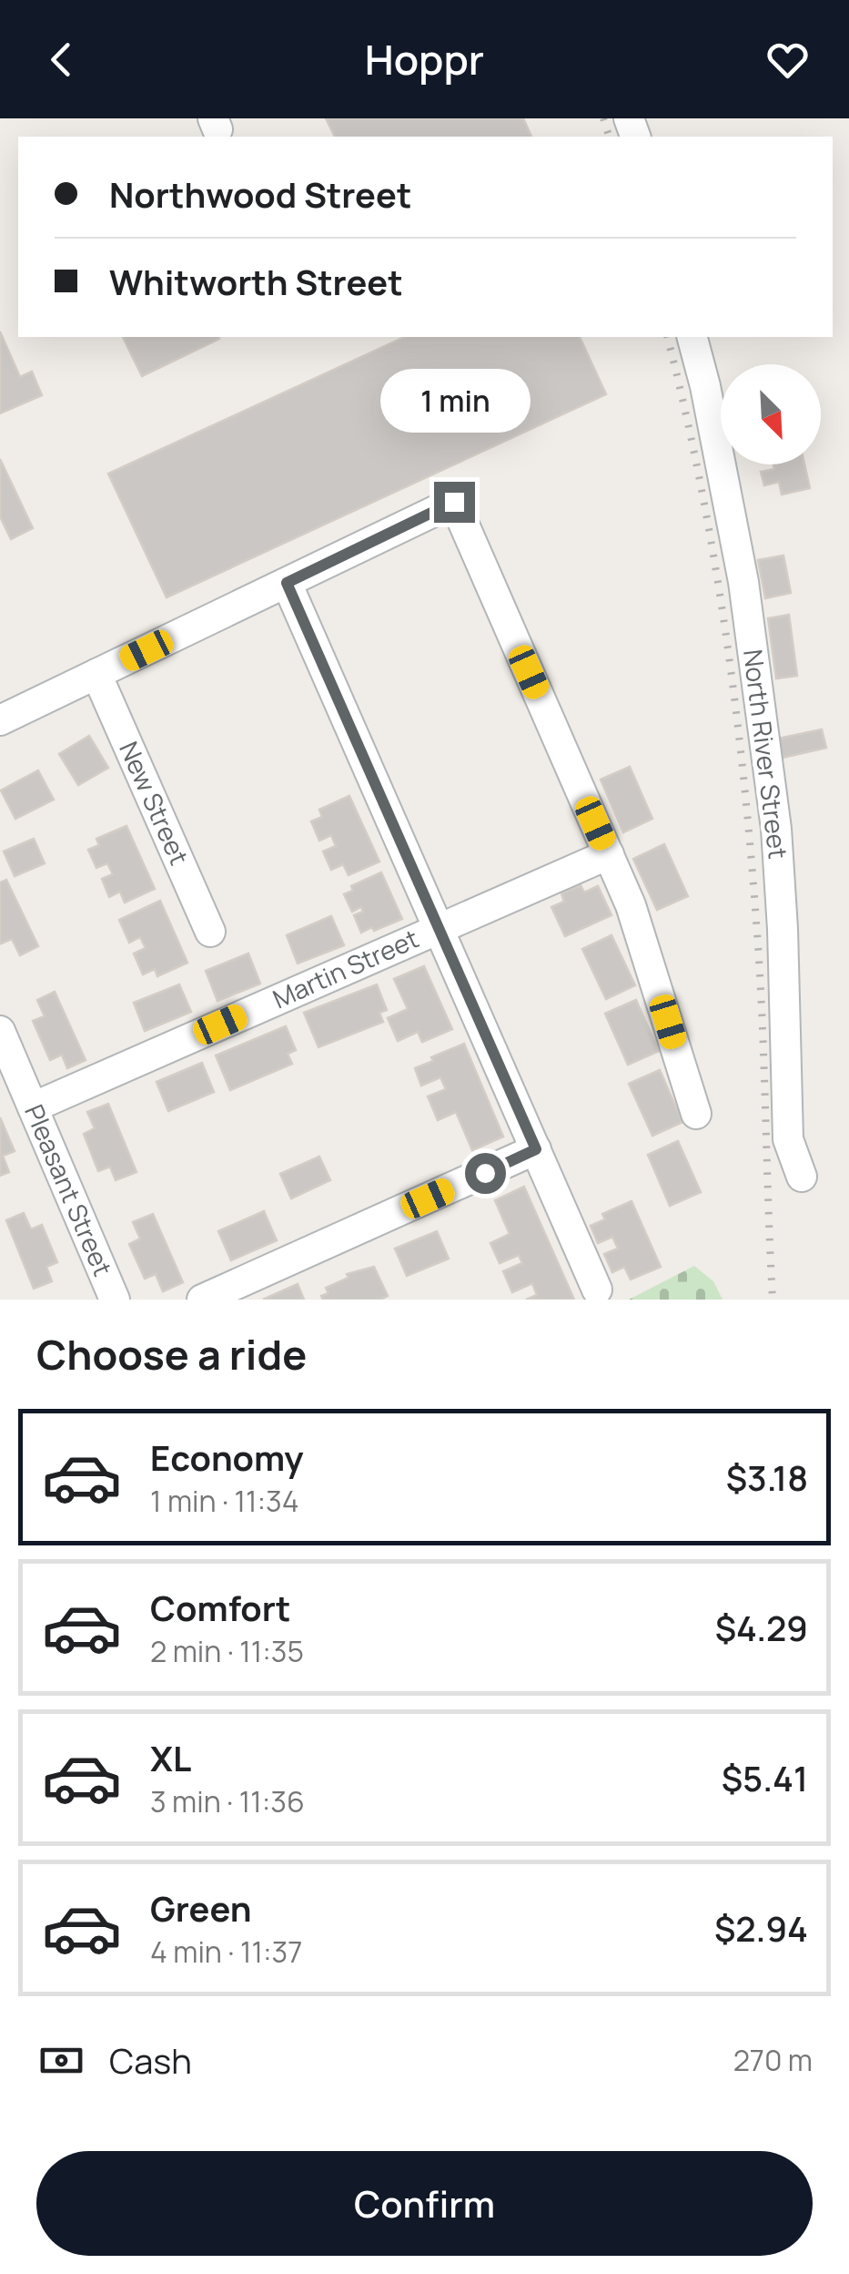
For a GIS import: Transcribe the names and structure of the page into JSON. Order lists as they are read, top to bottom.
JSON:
{
  "streets": {
    "street": [
      "North River Street",
      "New Street",
      "Martin Street",
      "Pleasant Street"
    ]
  },
  "crossings": [
    ["Martin Street", "Pleasant Street"]
  ],
  "north": "bottom right",
  "page": {
    "header": "Hoppr",
    "banner": ["Northwood Street", "Whitworth Street"],
    "bubble": "1 min",
    "heading": "Choose a ride",
    "list": [
      {
        "name": "Economy",
        "note": "1 min · 11:34",
        "value": "$3.18"
      },
      {
        "name": "Comfort",
        "note": "2 min · 11:35",
        "value": "$4.29"
      },
      {
        "name": "XL",
        "note": "3 min · 11:36",
        "value": "$5.41"
      },
      {
        "name": "Green",
        "note": "4 min · 11:37",
        "value": "$2.94"
      }
    ],
    "pay": ["Cash", "270 m"],
    "buttons": "Confirm"
  }
}
